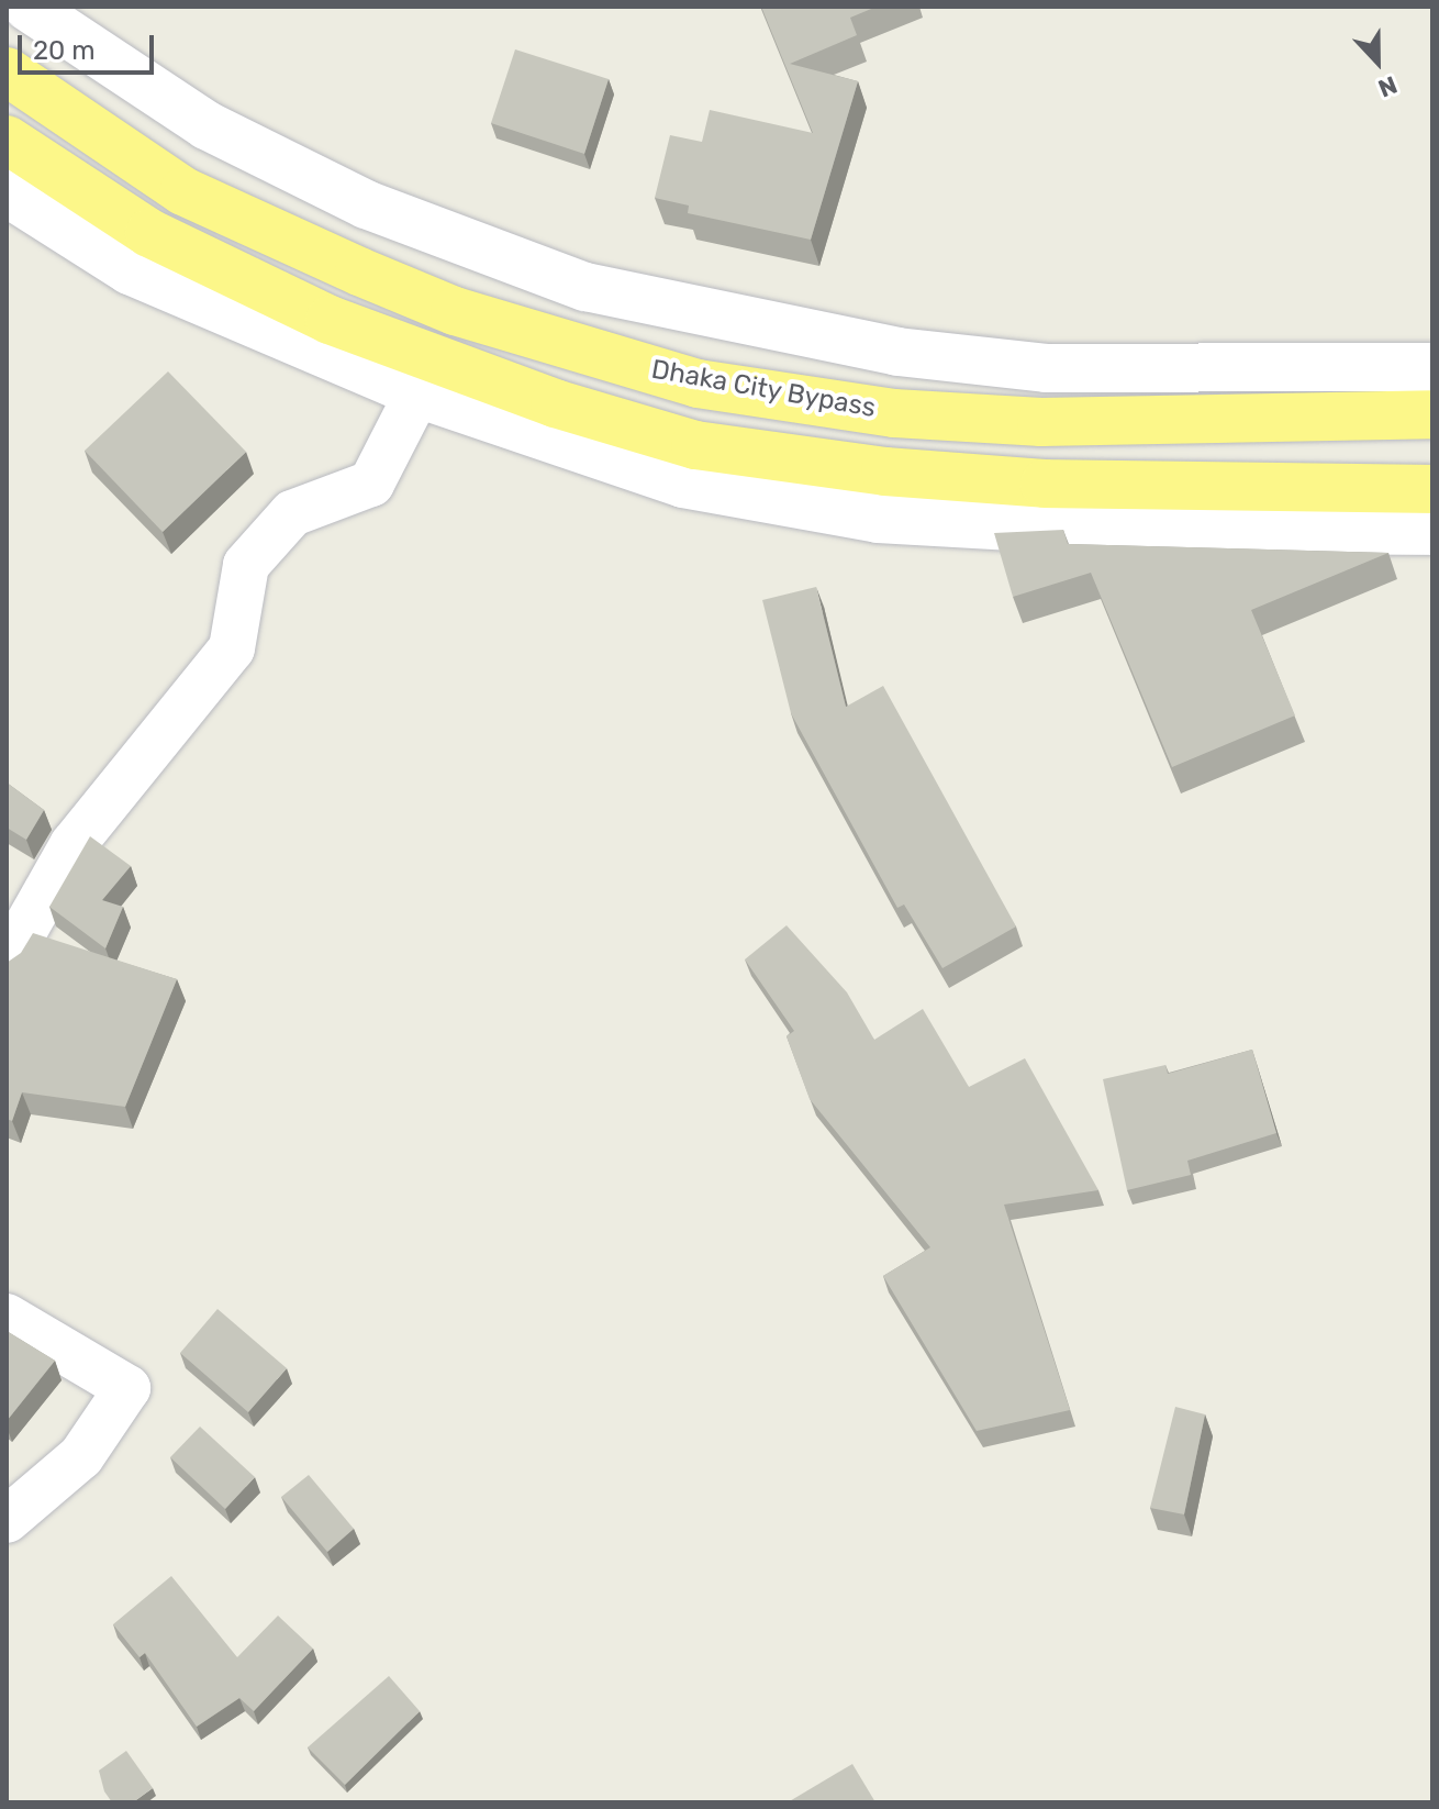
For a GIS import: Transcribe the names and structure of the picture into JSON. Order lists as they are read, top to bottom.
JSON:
{
  "streets": {
    "highway": ["Dhaka City Bypass"]
  },
  "scale_bar": "20 m",
  "north": "bottom"
}
